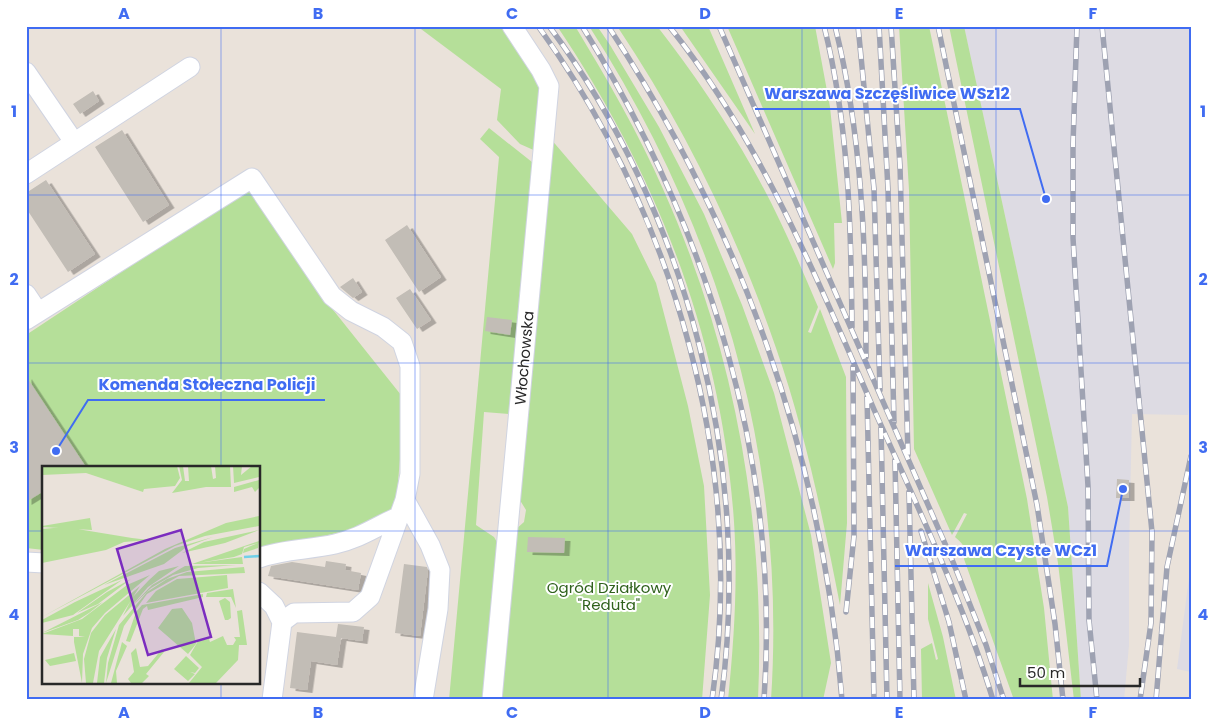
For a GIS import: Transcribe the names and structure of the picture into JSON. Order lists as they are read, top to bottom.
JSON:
{
  "streets": {
    "street": ["Włochowska"]
  },
  "parks": ["Ogród Działkowy \"Reduta\""],
  "places": ["Warszawa Szczęśliwice WSz12", "Komenda Stołeczna Policji", "Warszawa Czyste WCz1"],
  "scale_bar": "50 m",
  "grid": {
    "columns": [
      "A",
      "B",
      "C",
      "D",
      "E",
      "F"
    ],
    "rows": [
      "1",
      "2",
      "3",
      "4"
    ]
  }
}
